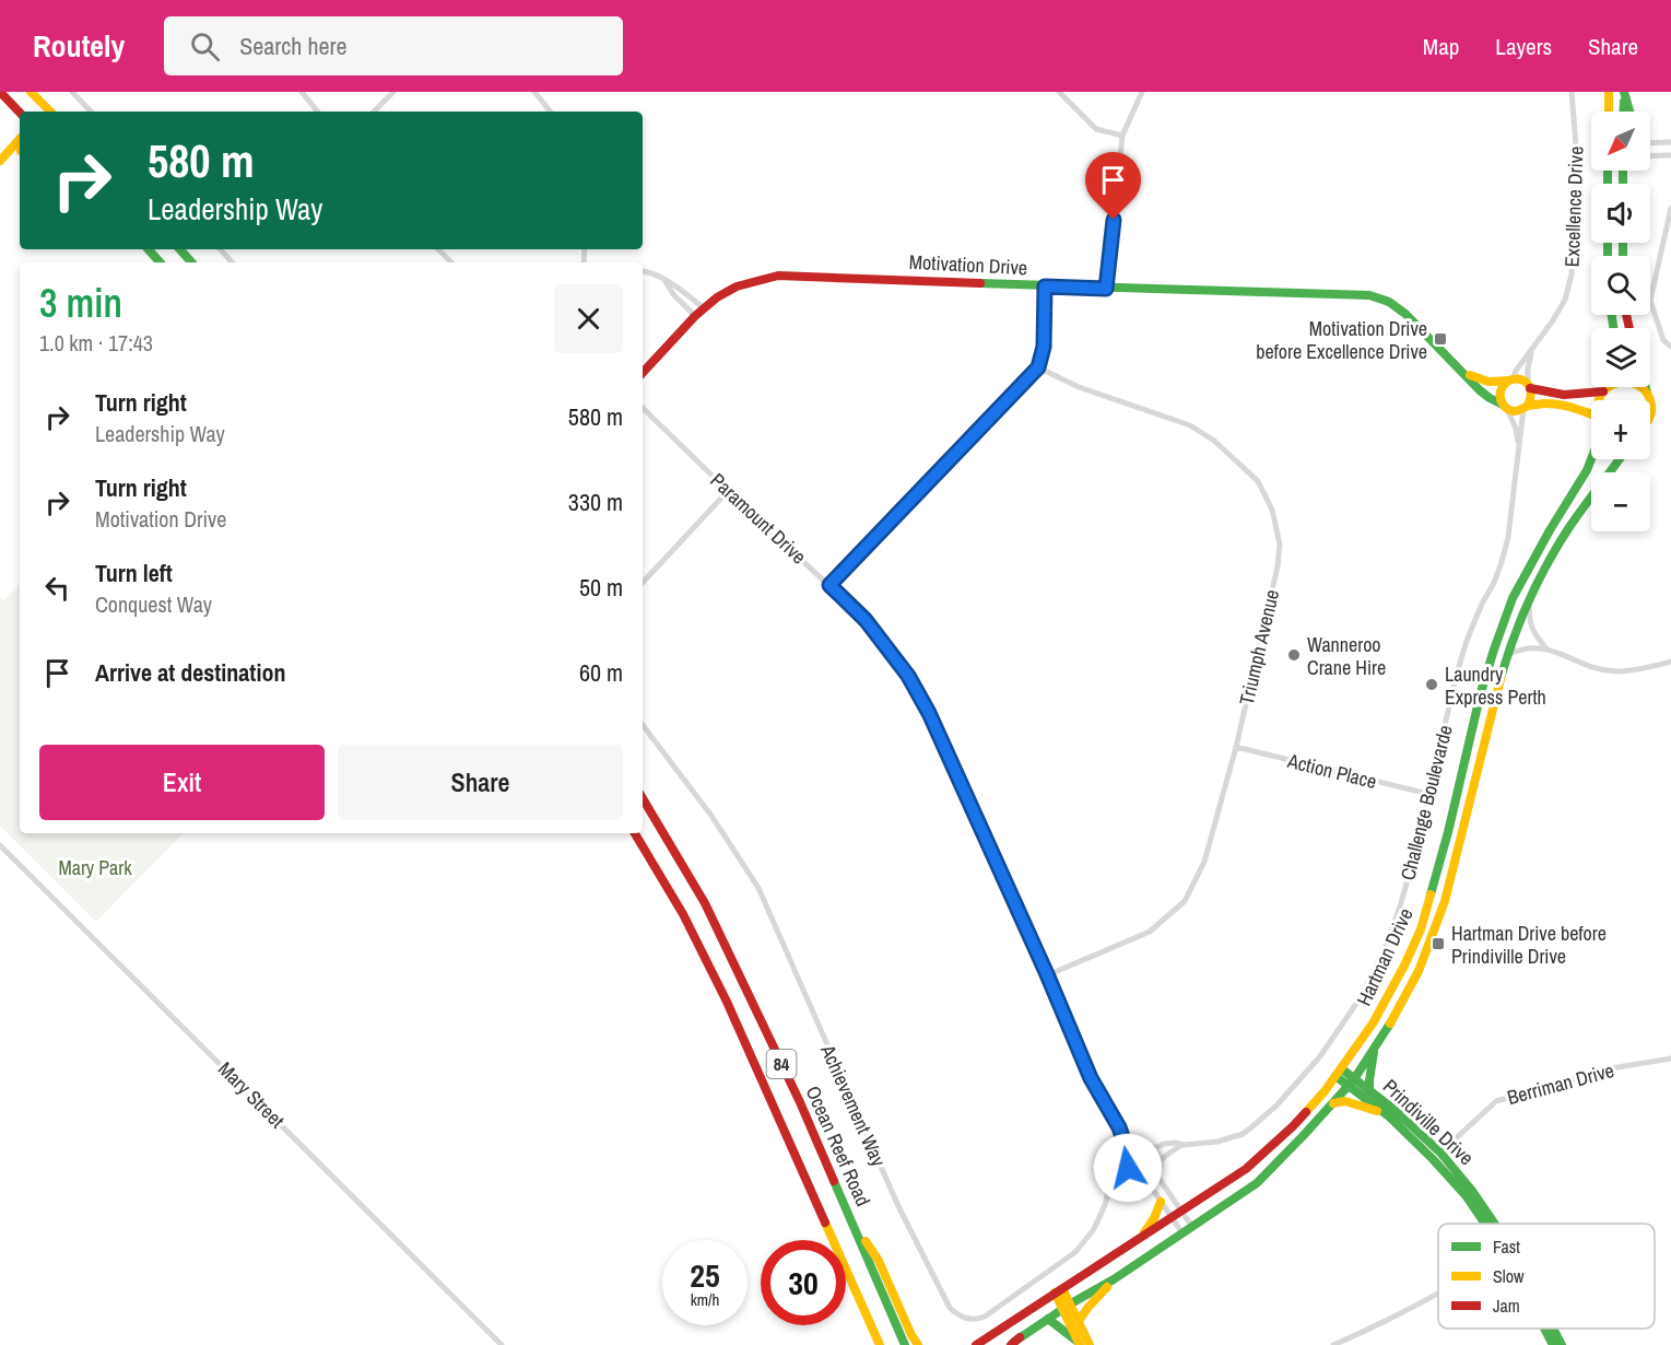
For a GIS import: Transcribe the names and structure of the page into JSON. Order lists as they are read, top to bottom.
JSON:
{
  "streets": {
    "main road": [
      "Motivation Drive",
      "Hartman Drive",
      "84",
      "Prindiville Drive",
      "Ocean Reef Road"
    ],
    "street": [
      "Excellence Drive",
      "Paramount Drive",
      "Triumph Avenue",
      "Action Place",
      "Challenge Boulevarde",
      "Berriman Drive",
      "Mary Street",
      "Achievement Way"
    ]
  },
  "crossings": [
    ["Excellence Drive", "Motivation Drive"],
    ["Excellence Drive", "Challenge Boulevarde"],
    ["Motivation Drive", "Challenge Boulevarde"],
    ["Paramount Drive", "Triumph Avenue"],
    ["Paramount Drive", "Challenge Boulevarde"],
    ["Paramount Drive", "Achievement Way"],
    ["Triumph Avenue", "Action Place"],
    ["Action Place", "Challenge Boulevarde"],
    ["Challenge Boulevarde", "Achievement Way"],
    ["Hartman Drive", "Prindiville Drive"],
    ["Berriman Drive", "Prindiville Drive"]
  ],
  "parks": ["Mary Park"],
  "places": {
    "transit": ["Motivation Drive before Excellence Drive", "Hartman Drive before Prindiville Drive"],
    "other": ["Wanneroo Crane Hire", "Laundry Express Perth"]
  },
  "legend": ["Fast", "Slow", "Jam"],
  "north": "bottom left",
  "page": {
    "header": "Routely",
    "search": "Search here",
    "nav": ["Map", "Layers", "Share"],
    "map_buttons": ["+", "−"],
    "turn": ["580 m", "Leadership Way"],
    "heading": ["3 min", "1.0 km · 17:43"],
    "list": [
      {
        "name": "Turn right",
        "note": "Leadership Way",
        "value": "580 m"
      },
      {
        "name": "Turn right",
        "note": "Motivation Drive",
        "value": "330 m"
      },
      {
        "name": "Turn left",
        "note": "Conquest Way",
        "value": "50 m"
      },
      {
        "name": "Arrive at destination",
        "value": "60 m"
      }
    ],
    "buttons": ["Exit", "Share"],
    "speed": "25 km/h",
    "limit": "30"
  }
}
